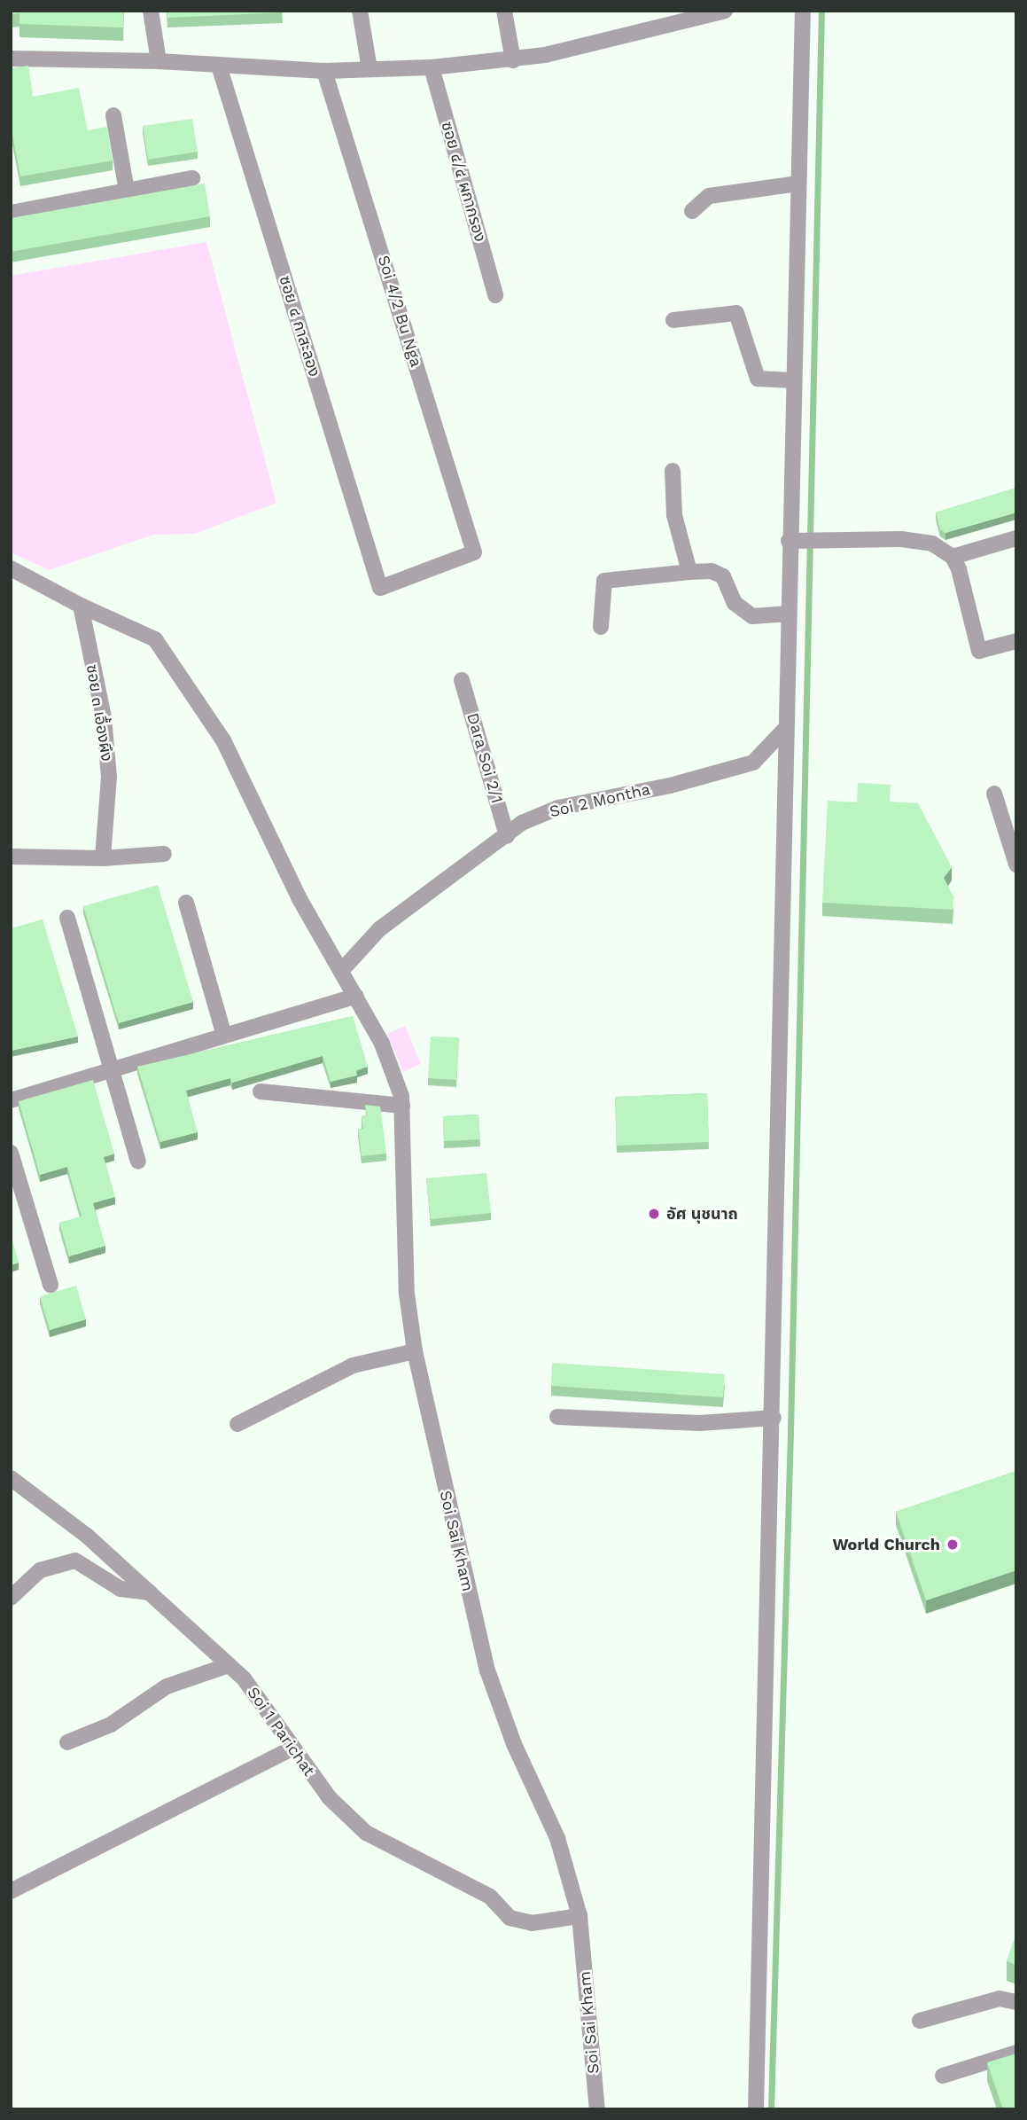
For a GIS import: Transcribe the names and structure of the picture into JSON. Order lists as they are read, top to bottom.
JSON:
{
  "streets": {
    "street": [
      "ซอย ๔/๔ ผกากรอง",
      "Soi 4/2 Bu Nga",
      "ซอย ๔ กาสะลอง",
      "ซอย ๓ เอื้องผึง",
      "Dara Soi 2/1",
      "Soi 2 Montha",
      "Soi Sai Kham",
      "Soi 1 Parichat"
    ]
  },
  "crossings": [
    ["Soi 4/2 Bu Nga", "ซอย ๔ กาสะลอง"],
    ["ซอย ๓ เอื้องผึง", "Soi Sai Kham"],
    ["Dara Soi 2/1", "Soi 2 Montha"],
    ["Soi 2 Montha", "Soi Sai Kham"],
    ["Soi Sai Kham", "Soi 1 Parichat"]
  ],
  "places": ["อัศ นุชนาถ", "World Church"]
}
